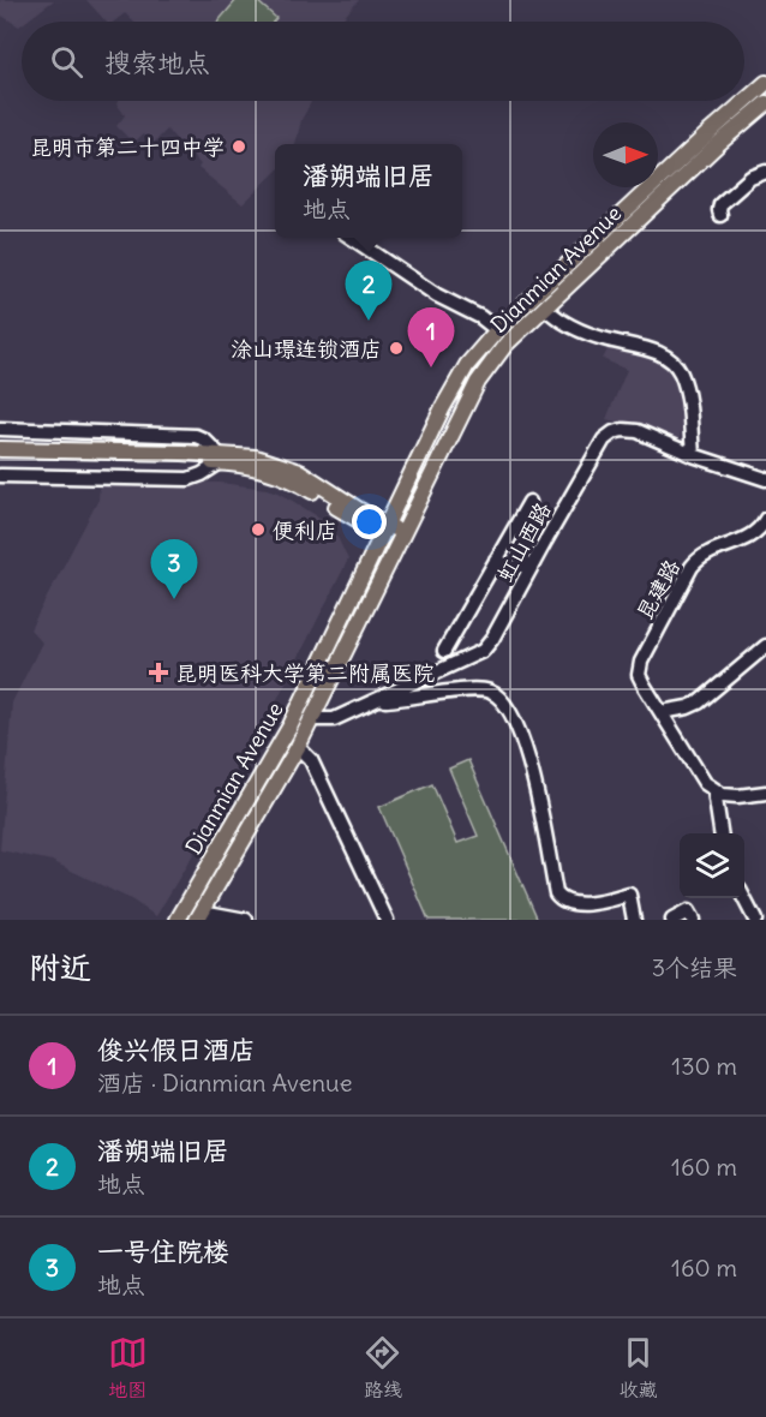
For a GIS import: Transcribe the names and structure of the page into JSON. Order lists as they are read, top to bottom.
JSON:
{
  "streets": {
    "main road": ["Dianmian Avenue"],
    "street": ["虹山西路", "昆建路"]
  },
  "crossings": [
    ["Dianmian Avenue", "虹山西路"]
  ],
  "places": {
    "other": ["昆明市第二十四中学", "涂山璟连锁酒店", "便利店"],
    "health": ["昆明医科大学第二附属医院"]
  },
  "north": "right",
  "page": {
    "search": "搜索地点",
    "popup": ["潘朔端旧居", "地点"],
    "pins": ["2", "1", "3"],
    "heading": ["附近", "3个结果"],
    "list": [
      {
        "mark": "1",
        "name": "俊兴假日酒店",
        "note": "酒店 · Dianmian Avenue",
        "value": "130 m"
      },
      {
        "mark": "2",
        "name": "潘朔端旧居",
        "note": "地点",
        "value": "160 m"
      },
      {
        "mark": "3",
        "name": "一号住院楼",
        "note": "地点",
        "value": "160 m"
      }
    ],
    "nav": ["地图", "路线", "收藏"]
  }
}
